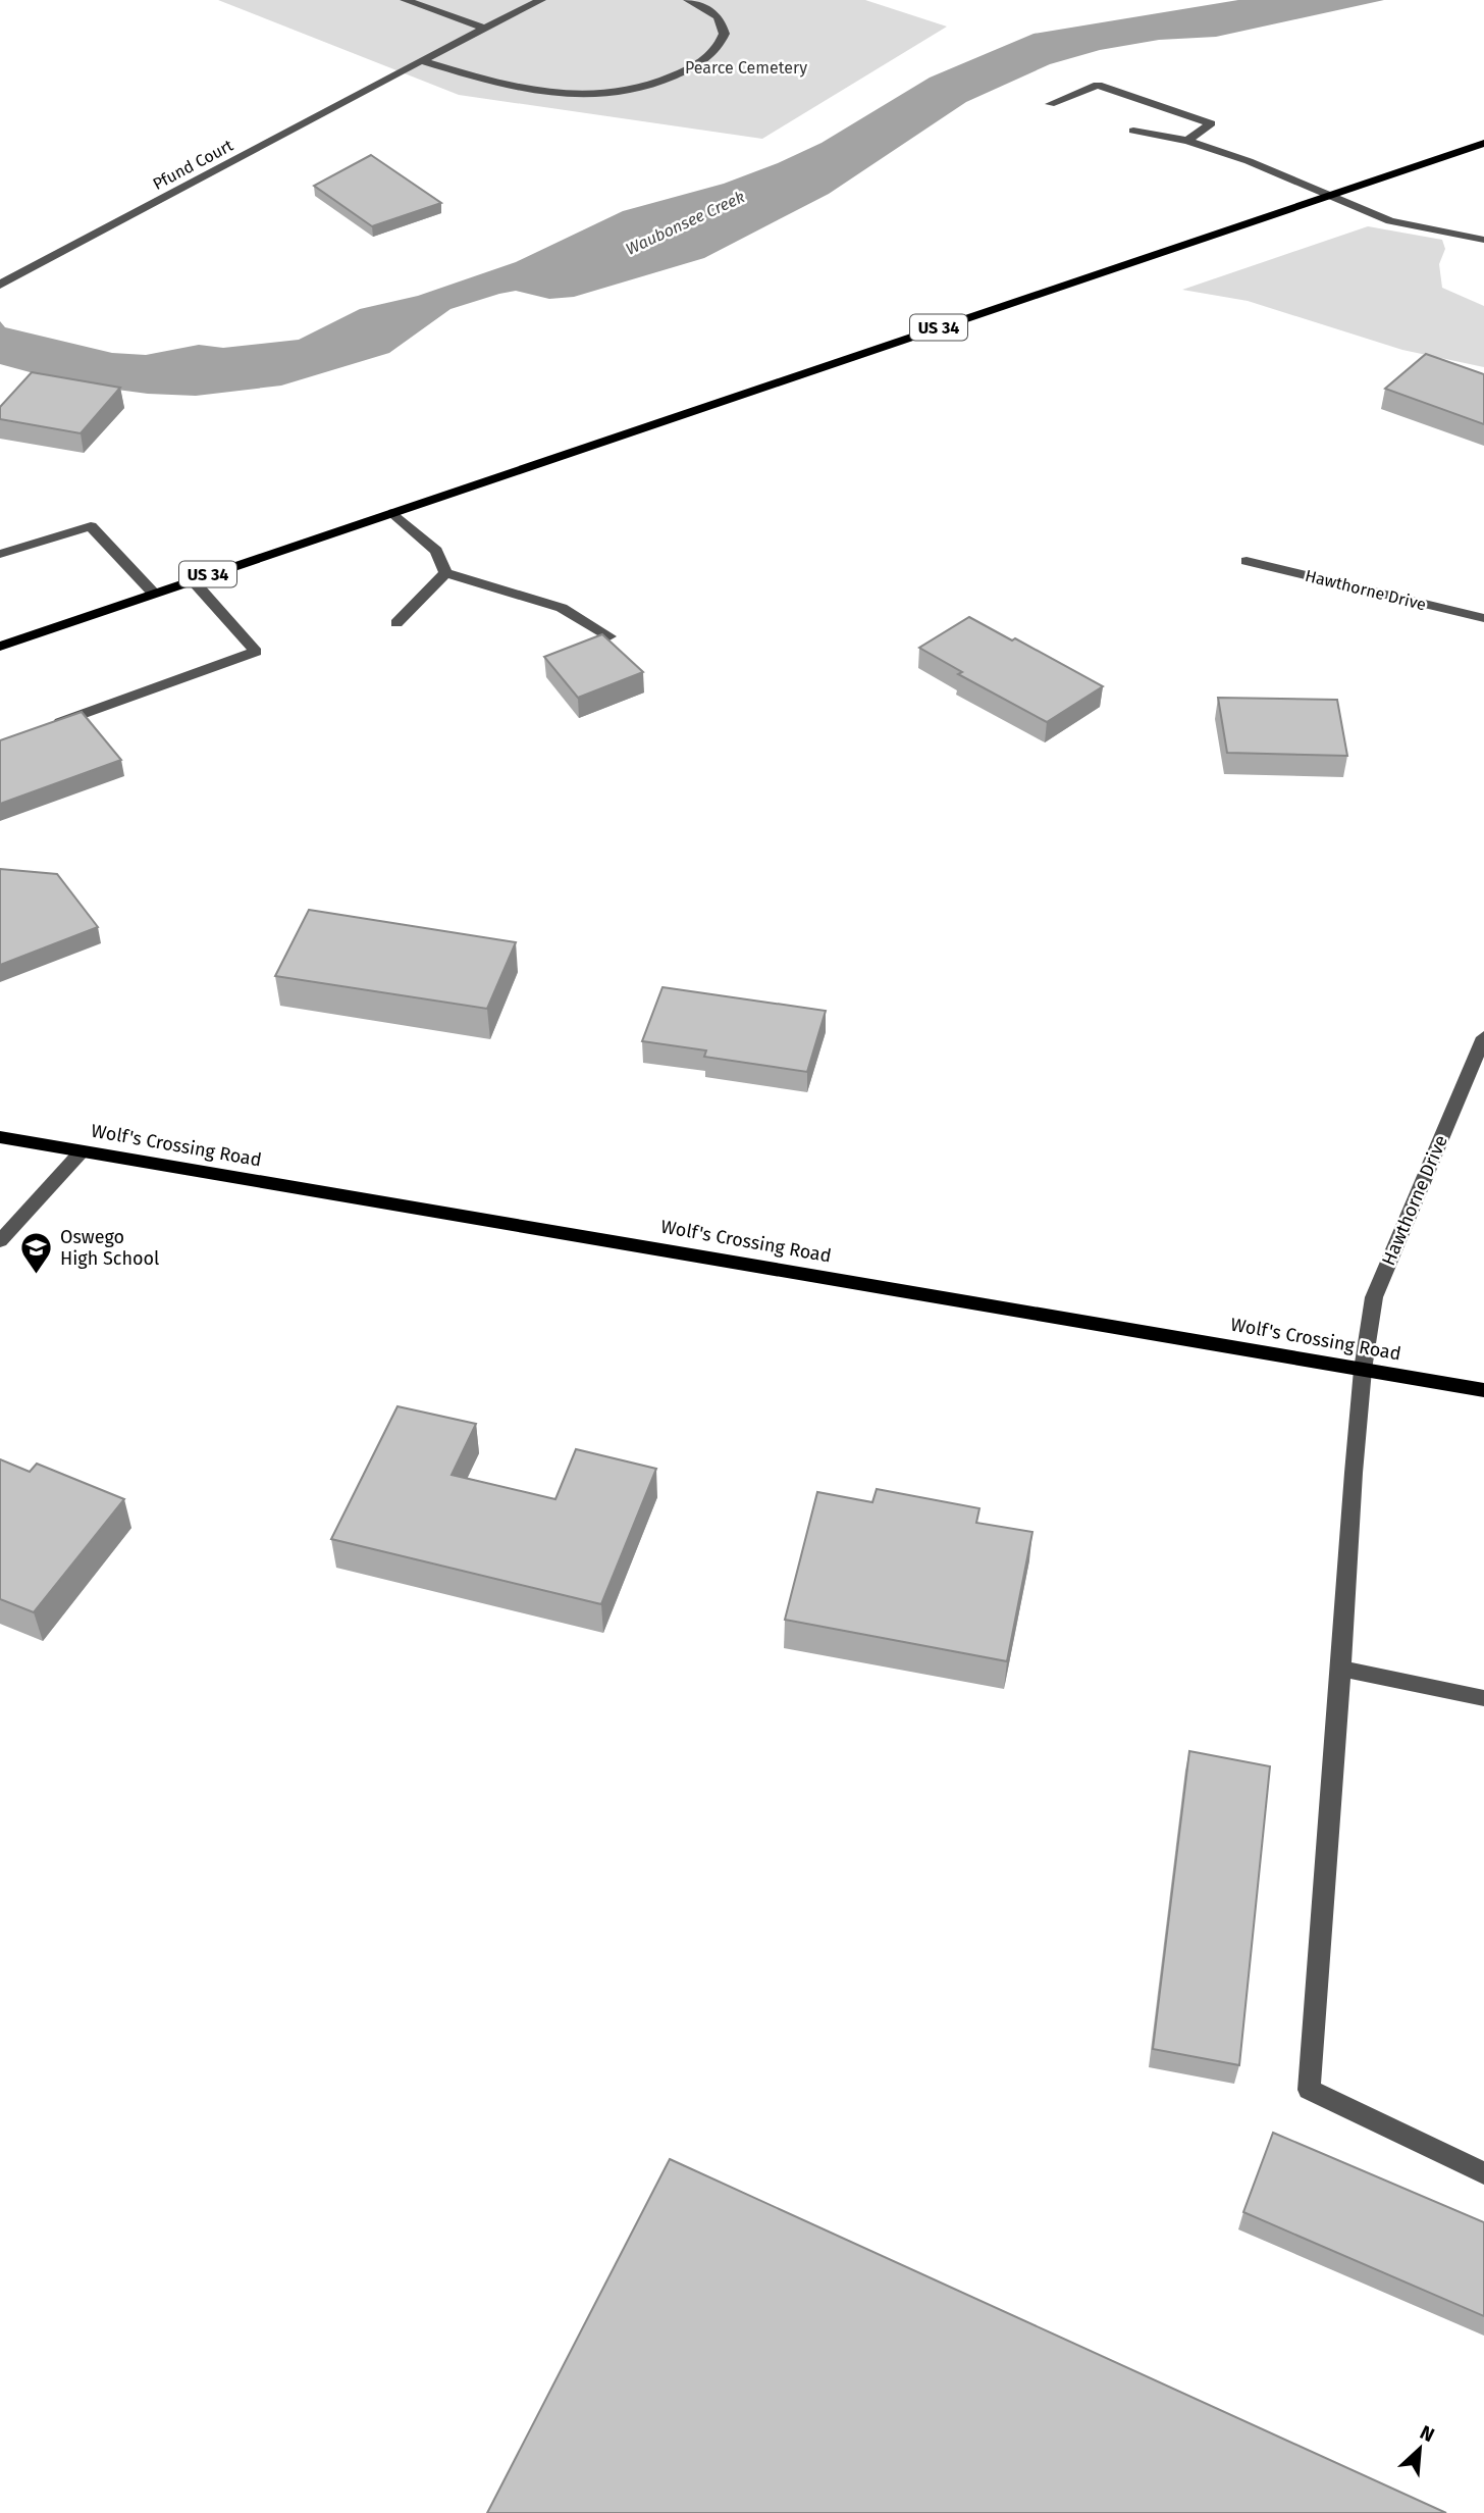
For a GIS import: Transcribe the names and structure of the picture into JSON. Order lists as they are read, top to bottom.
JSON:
{
  "streets": {
    "main road": ["US 34", "Wolf's Crossing Road"],
    "street": ["Pfund Court", "Hawthorne Drive"]
  },
  "crossings": [
    ["Hawthorne Drive", "Wolf's Crossing Road"]
  ],
  "water": ["Waubonsee Creek"],
  "parks": ["Pearce Cemetery"],
  "places": {
    "school or university": ["Oswego High School"]
  },
  "north": "top right"
}
